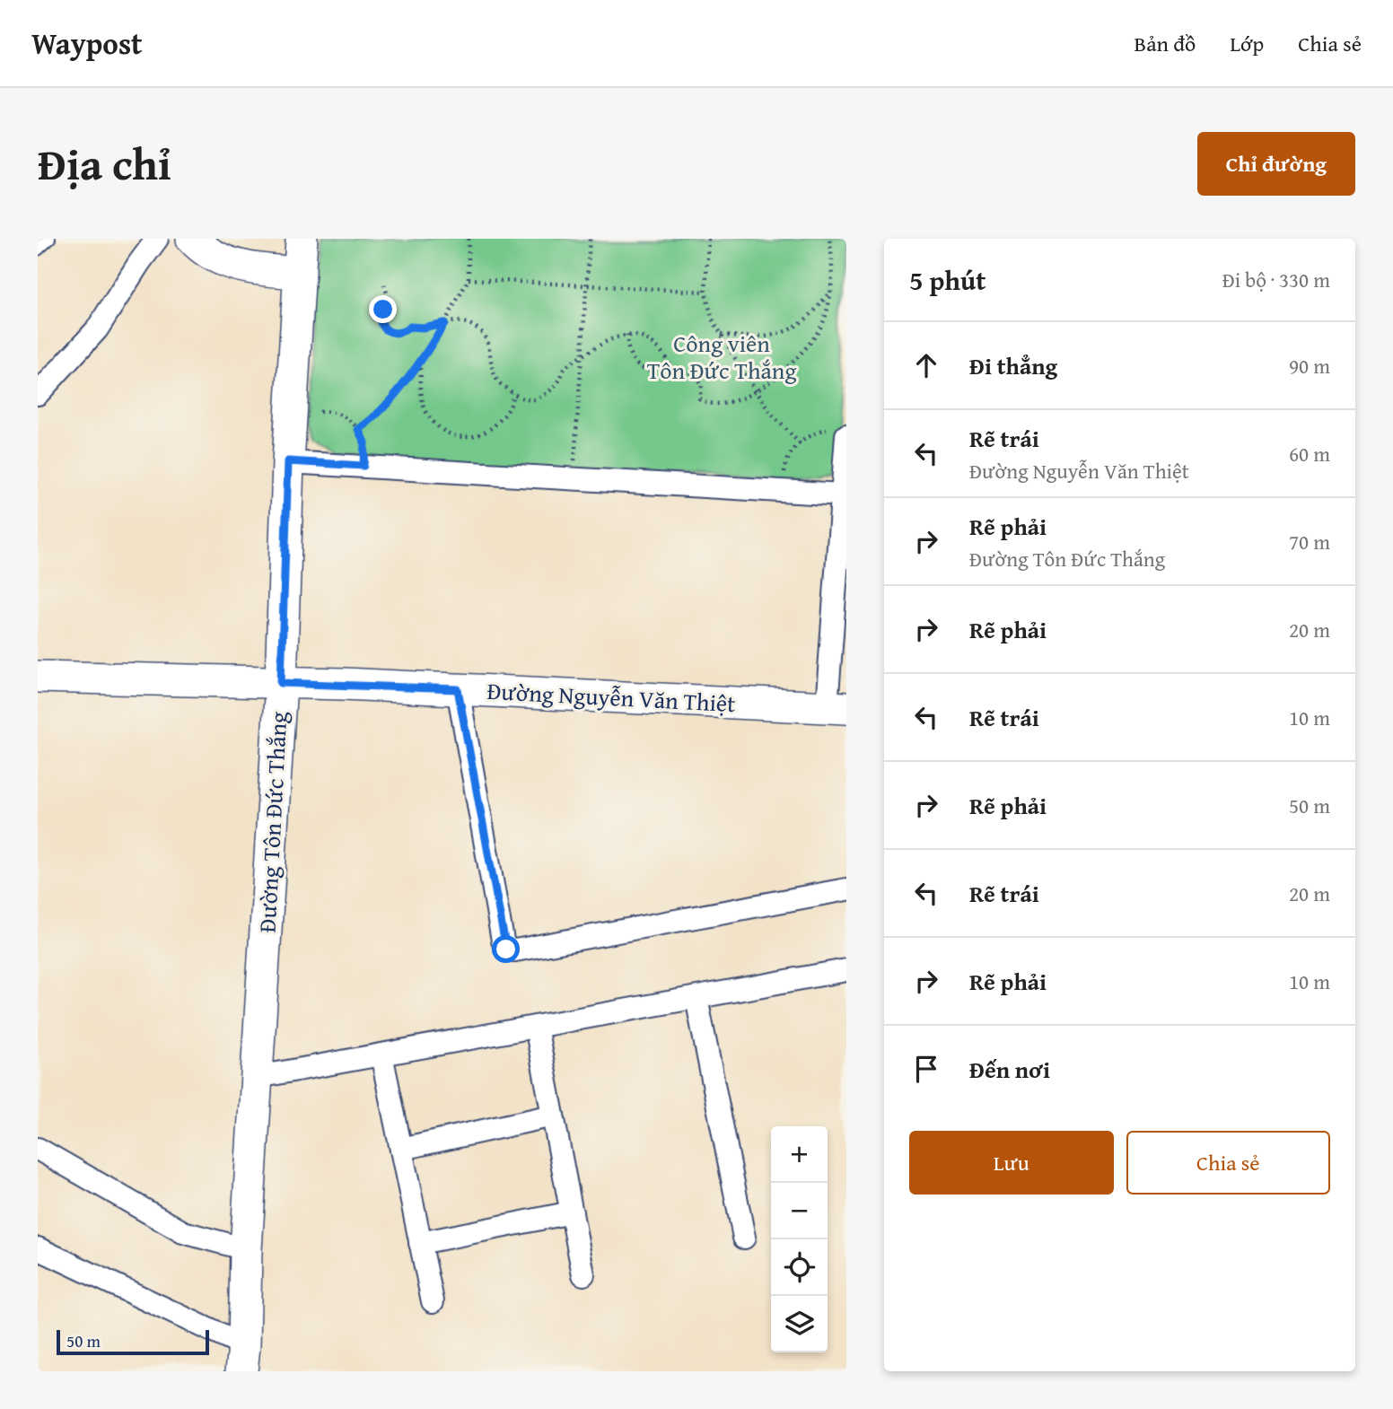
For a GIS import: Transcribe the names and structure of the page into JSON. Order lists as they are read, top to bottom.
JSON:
{
  "streets": {
    "street": ["Đường Nguyễn Văn Thiệt", "Đường Tôn Đức Thắng"]
  },
  "crossings": [
    ["Đường Nguyễn Văn Thiệt", "Đường Tôn Đức Thắng"]
  ],
  "parks": ["Công viên Tôn Đức Thắng"],
  "scale_bar": "50 m",
  "page": {
    "header": "Waypost",
    "nav": ["Bản đồ", "Lớp", "Chia sẻ"],
    "title": "Địa chỉ",
    "buttons": [
      "Chỉ đường",
      ["Lưu", "Chia sẻ"]
    ],
    "heading": ["5 phút", "Đi bộ · 330 m"],
    "list": [
      ["Đi thẳng", "90 m"],
      ["Rẽ trái", "Đường Nguyễn Văn Thiệt", "60 m"],
      ["Rẽ phải", "Đường Tôn Đức Thắng", "70 m"],
      ["Rẽ phải", "20 m"],
      ["Rẽ trái", "10 m"],
      ["Rẽ phải", "50 m"],
      ["Rẽ trái", "20 m"],
      ["Rẽ phải", "10 m"],
      "Đến nơi"
    ],
    "map_buttons": ["+", "−"],
    "scale": "50 m"
  }
}
